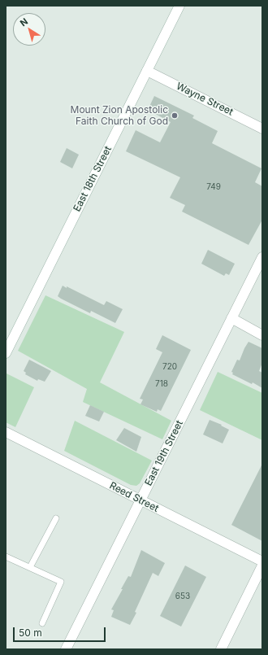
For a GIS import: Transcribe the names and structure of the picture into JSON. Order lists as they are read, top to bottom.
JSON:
{
  "streets": {
    "street": [
      "Wayne Street",
      "East 18th Street",
      "East 19th Street",
      "Reed Street"
    ]
  },
  "crossings": [
    ["Wayne Street", "East 18th Street"],
    ["East 19th Street", "Reed Street"]
  ],
  "places": ["Mount Zion Apostolic Faith Church of God"],
  "house_numbers": [
    "749",
    "720",
    "718",
    "653"
  ],
  "scale_bar": "50 m",
  "north": "top left"
}
